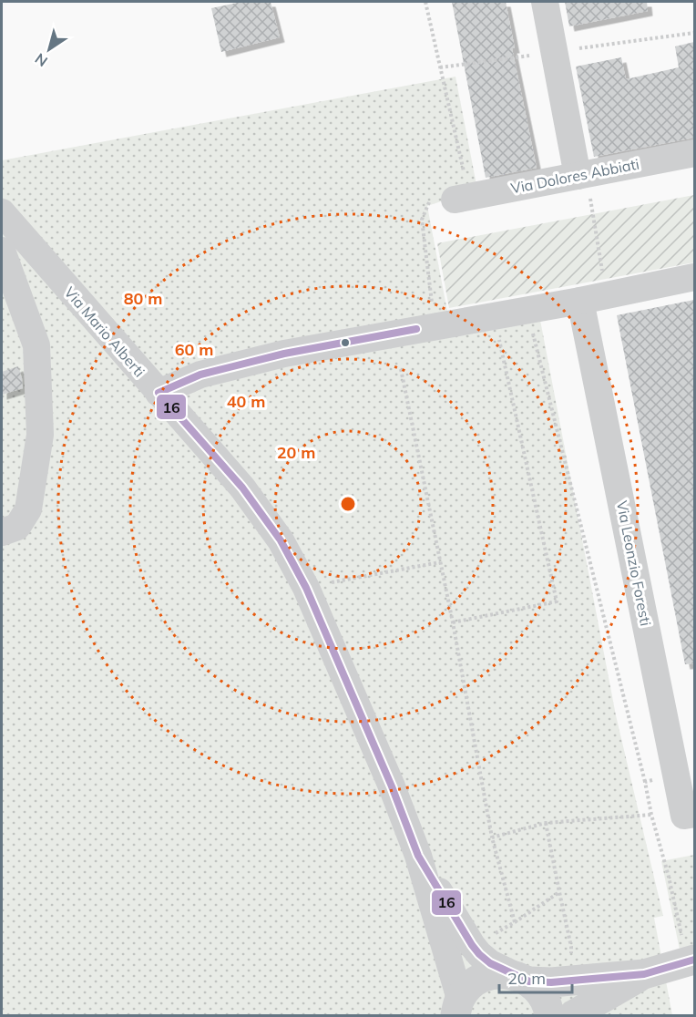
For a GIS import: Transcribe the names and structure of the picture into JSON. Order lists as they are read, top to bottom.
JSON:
{
  "streets": {
    "street": ["Via Dolores Abbiati", "Via Mario Alberti", "Via Leonzio Foresti"]
  },
  "lines": ["transit line 16"],
  "scale_bar": "20 m",
  "north": "bottom left",
  "rings": [
    "80 m",
    "60 m",
    "40 m",
    "20 m"
  ]
}
